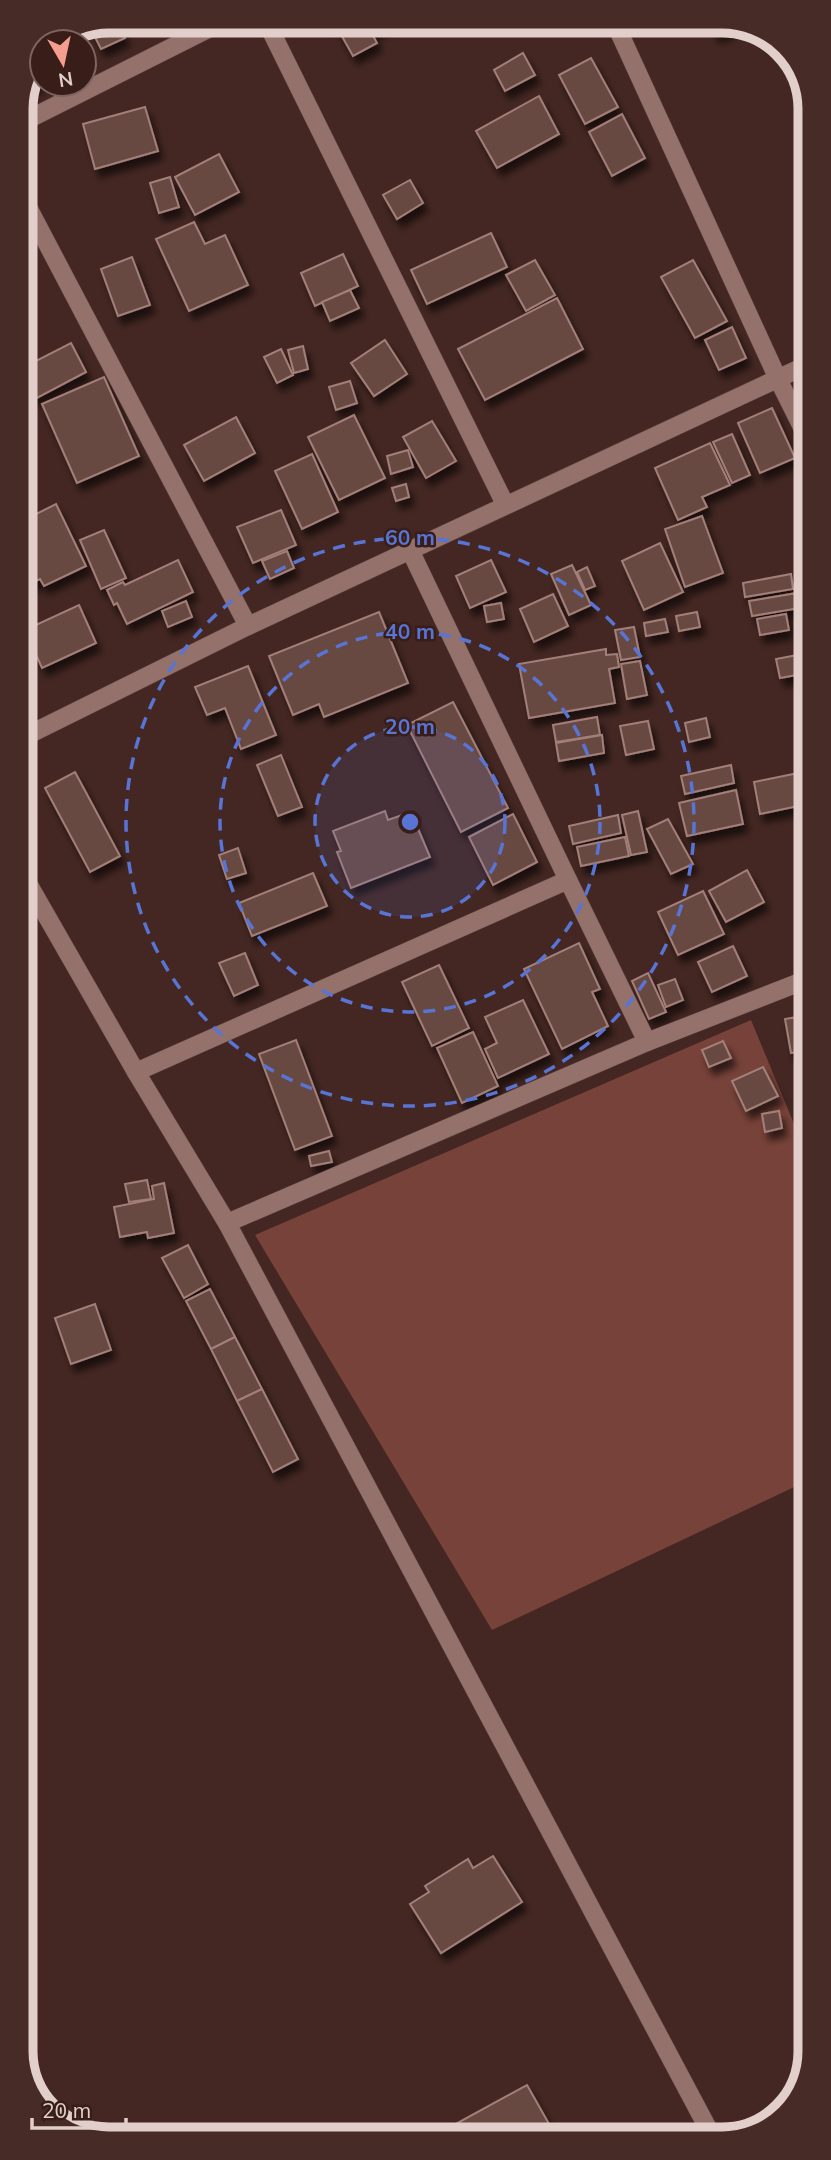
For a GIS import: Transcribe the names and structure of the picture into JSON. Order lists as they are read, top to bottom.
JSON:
{
  "scale_bar": "20 m",
  "north": "bottom",
  "rings": ["60 m", "40 m", "20 m"]
}
